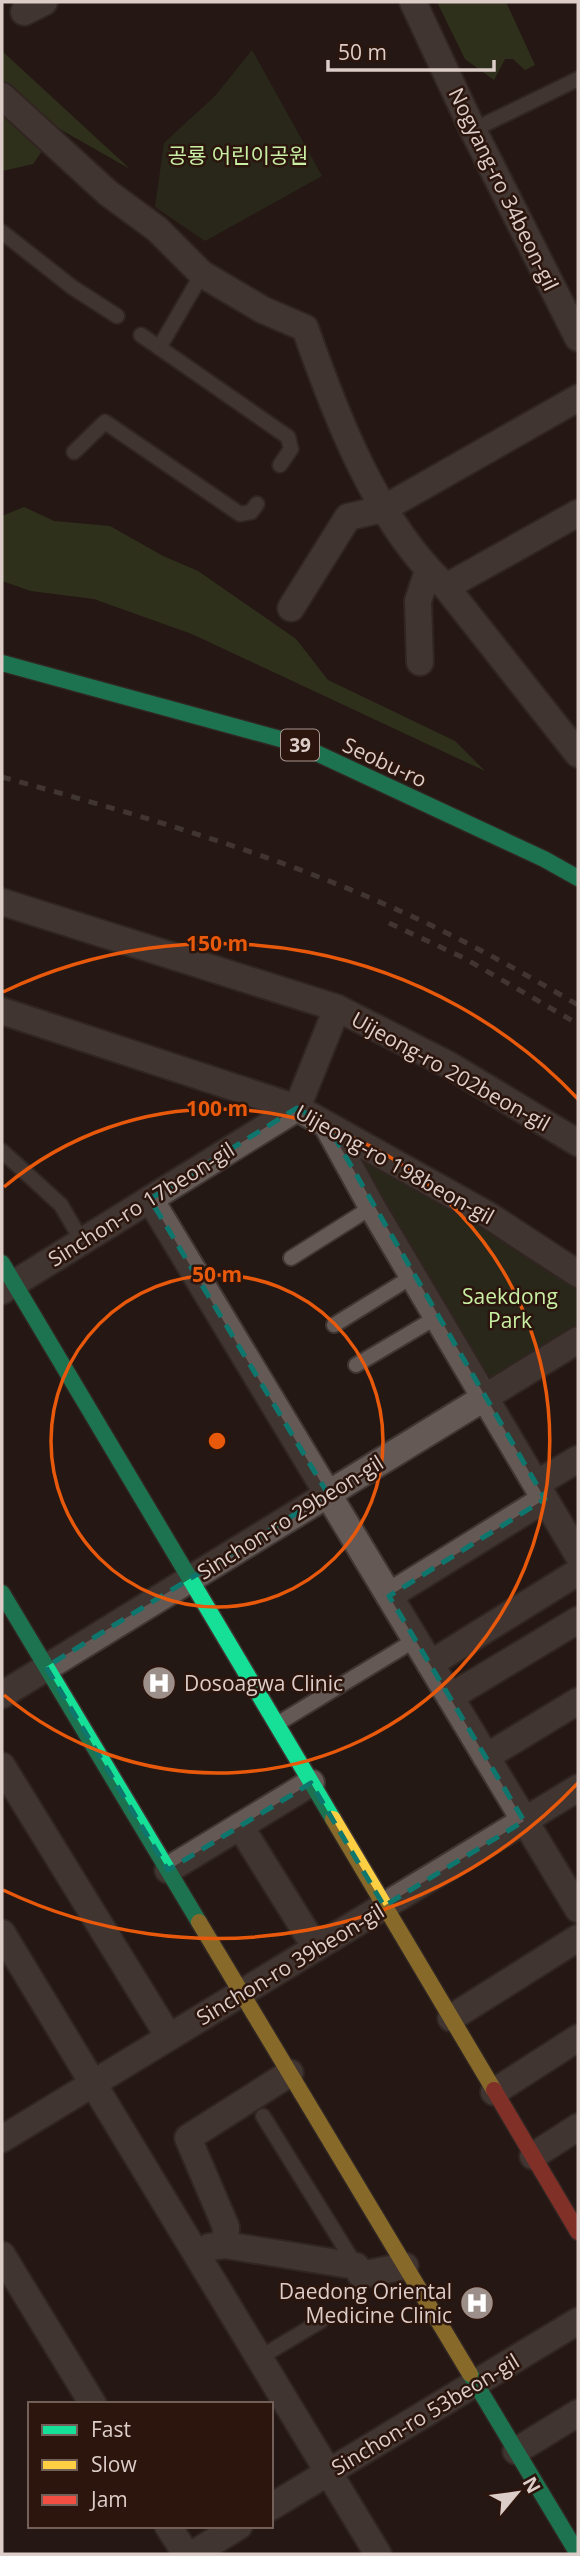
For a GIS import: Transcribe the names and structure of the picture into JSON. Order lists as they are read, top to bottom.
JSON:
{
  "streets": {
    "street": [
      "Nogyang-ro 34beon-gil",
      "39",
      "Seobu-ro",
      "Uijeong-ro 202beon-gil",
      "Uijeong-ro 198beon-gil",
      "Sinchon-ro 17beon-gil",
      "Sinchon-ro 29beon-gil",
      "Sinchon-ro 39beon-gil",
      "Sinchon-ro 53beon-gil"
    ]
  },
  "crossings": [
    ["Uijeong-ro 198beon-gil", "Sinchon-ro 17beon-gil"]
  ],
  "parks": ["공룡 어린이공원", "Saekdong Park"],
  "places": {
    "hospital": ["Dosoagwa Clinic", "Daedong Oriental Medicine Clinic"]
  },
  "legend": ["Fast", "Slow", "Jam"],
  "scale_bar": "50 m",
  "north": "top right",
  "rings": ["150 m", "100 m", "50 m"]
}
